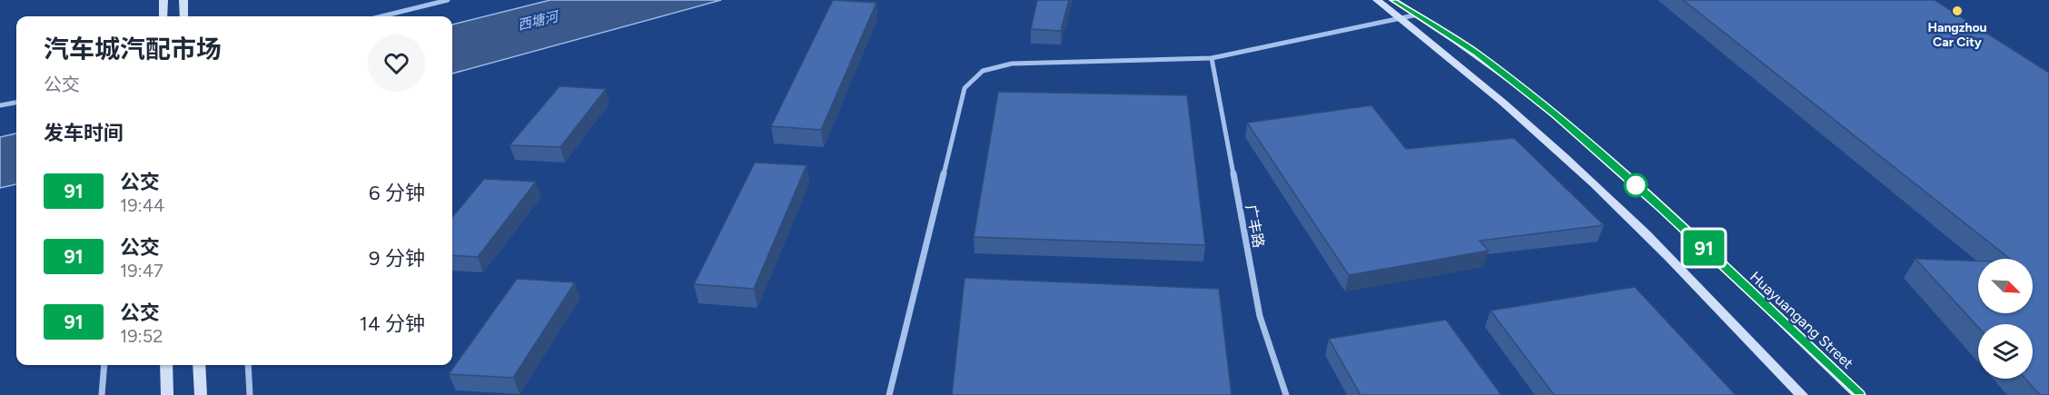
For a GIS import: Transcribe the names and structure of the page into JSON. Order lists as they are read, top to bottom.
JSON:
{
  "streets": {
    "street": ["广丰路", "Huayuangang Street"]
  },
  "water": ["西塘河"],
  "places": ["Hangzhou Car City"],
  "lines": ["bus line 91"],
  "north": "bottom right",
  "page": {
    "on_map": "91",
    "heading": [
      ["汽车城汽配市场", "公交"],
      "发车时间"
    ],
    "list": [
      {
        "mark": "91",
        "name": "公交",
        "note": "19:44",
        "value": "6 分钟"
      },
      {
        "mark": "91",
        "name": "公交",
        "note": "19:47",
        "value": "9 分钟"
      },
      {
        "mark": "91",
        "name": "公交",
        "note": "19:52",
        "value": "14 分钟"
      }
    ]
  }
}
